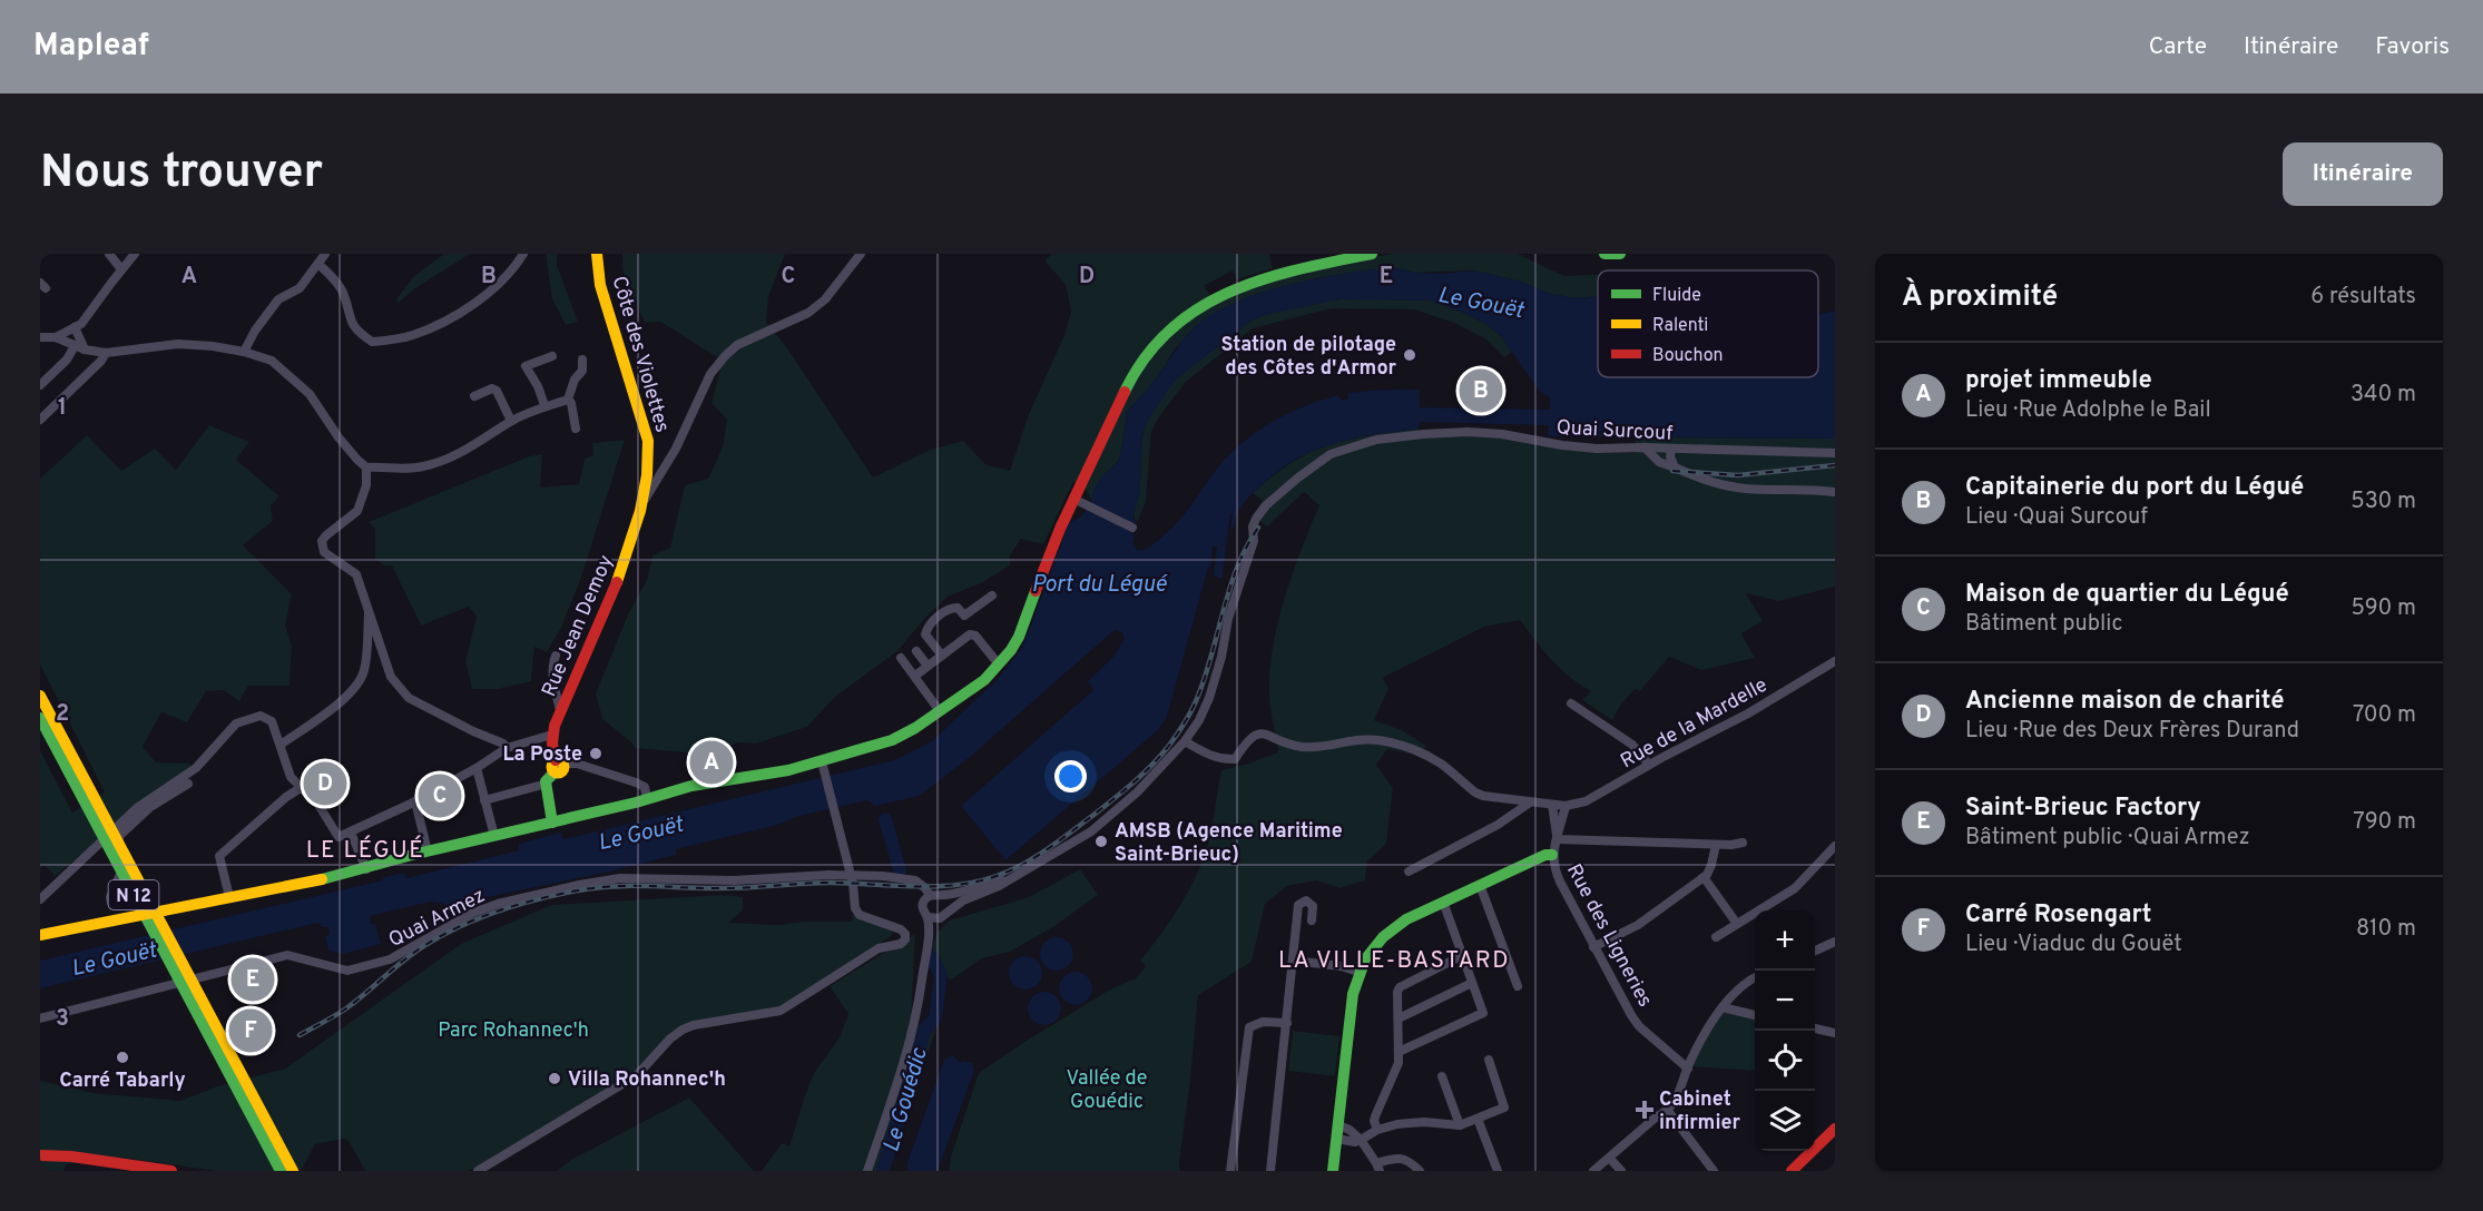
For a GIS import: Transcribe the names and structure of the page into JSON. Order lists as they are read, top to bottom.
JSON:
{
  "streets": {
    "main road": ["Côte des Violettes", "Rue Jean Demoy", "N 12"],
    "street": [
      "Quai Surcouf",
      "Rue de la Mardelle",
      "Quai Armez",
      "Rue des Ligneries"
    ]
  },
  "crossings": [
    ["Côte des Violettes", "Rue Jean Demoy"],
    ["Quai Surcouf", "Quai Armez"],
    ["Rue de la Mardelle", "Rue des Ligneries"]
  ],
  "districts": ["LE LÉGUÉ", "LA VILLE-BASTARD"],
  "water": ["Le Gouët", "Port du Légué", "Le Gouédic"],
  "parks": ["Parc Rohannec'h", "Vallée de Gouédic"],
  "places": {
    "other": [
      "Station de pilotage des Côtes d'Armor",
      "La Poste",
      "AMSB (Agence Maritime Saint-Brieuc)",
      "Carré Tabarly",
      "Villa Rohannec'h"
    ],
    "health": ["Cabinet infirmier"]
  },
  "legend": ["Fluide", "Ralenti", "Bouchon"],
  "page": {
    "header": "Mapleaf",
    "nav": ["Carte", "Itinéraire", "Favoris"],
    "buttons": "Itinéraire",
    "title": "Nous trouver",
    "heading": ["À proximité", "6 résultats"],
    "list": [
      {
        "mark": "A",
        "name": "projet immeuble",
        "note": "Lieu · Rue Adolphe le Bail",
        "value": "340 m"
      },
      {
        "mark": "B",
        "name": "Capitainerie du port du Légué",
        "note": "Lieu · Quai Surcouf",
        "value": "530 m"
      },
      {
        "mark": "C",
        "name": "Maison de quartier du Légué",
        "note": "Bâtiment public",
        "value": "590 m"
      },
      {
        "mark": "D",
        "name": "Ancienne maison de charité",
        "note": "Lieu · Rue des Deux Frères Durand",
        "value": "700 m"
      },
      {
        "mark": "E",
        "name": "Saint-Brieuc Factory",
        "note": "Bâtiment public · Quai Armez",
        "value": "790 m"
      },
      {
        "mark": "F",
        "name": "Carré Rosengart",
        "note": "Lieu · Viaduc du Gouët",
        "value": "810 m"
      }
    ],
    "pins": [
      "B",
      "A",
      "D",
      "C",
      "E",
      "F"
    ],
    "map_buttons": ["+", "−"]
  },
  "grid": {
    "columns": [
      "A",
      "B",
      "C",
      "D",
      "E"
    ],
    "rows": ["1", "2", "3"]
  }
}
